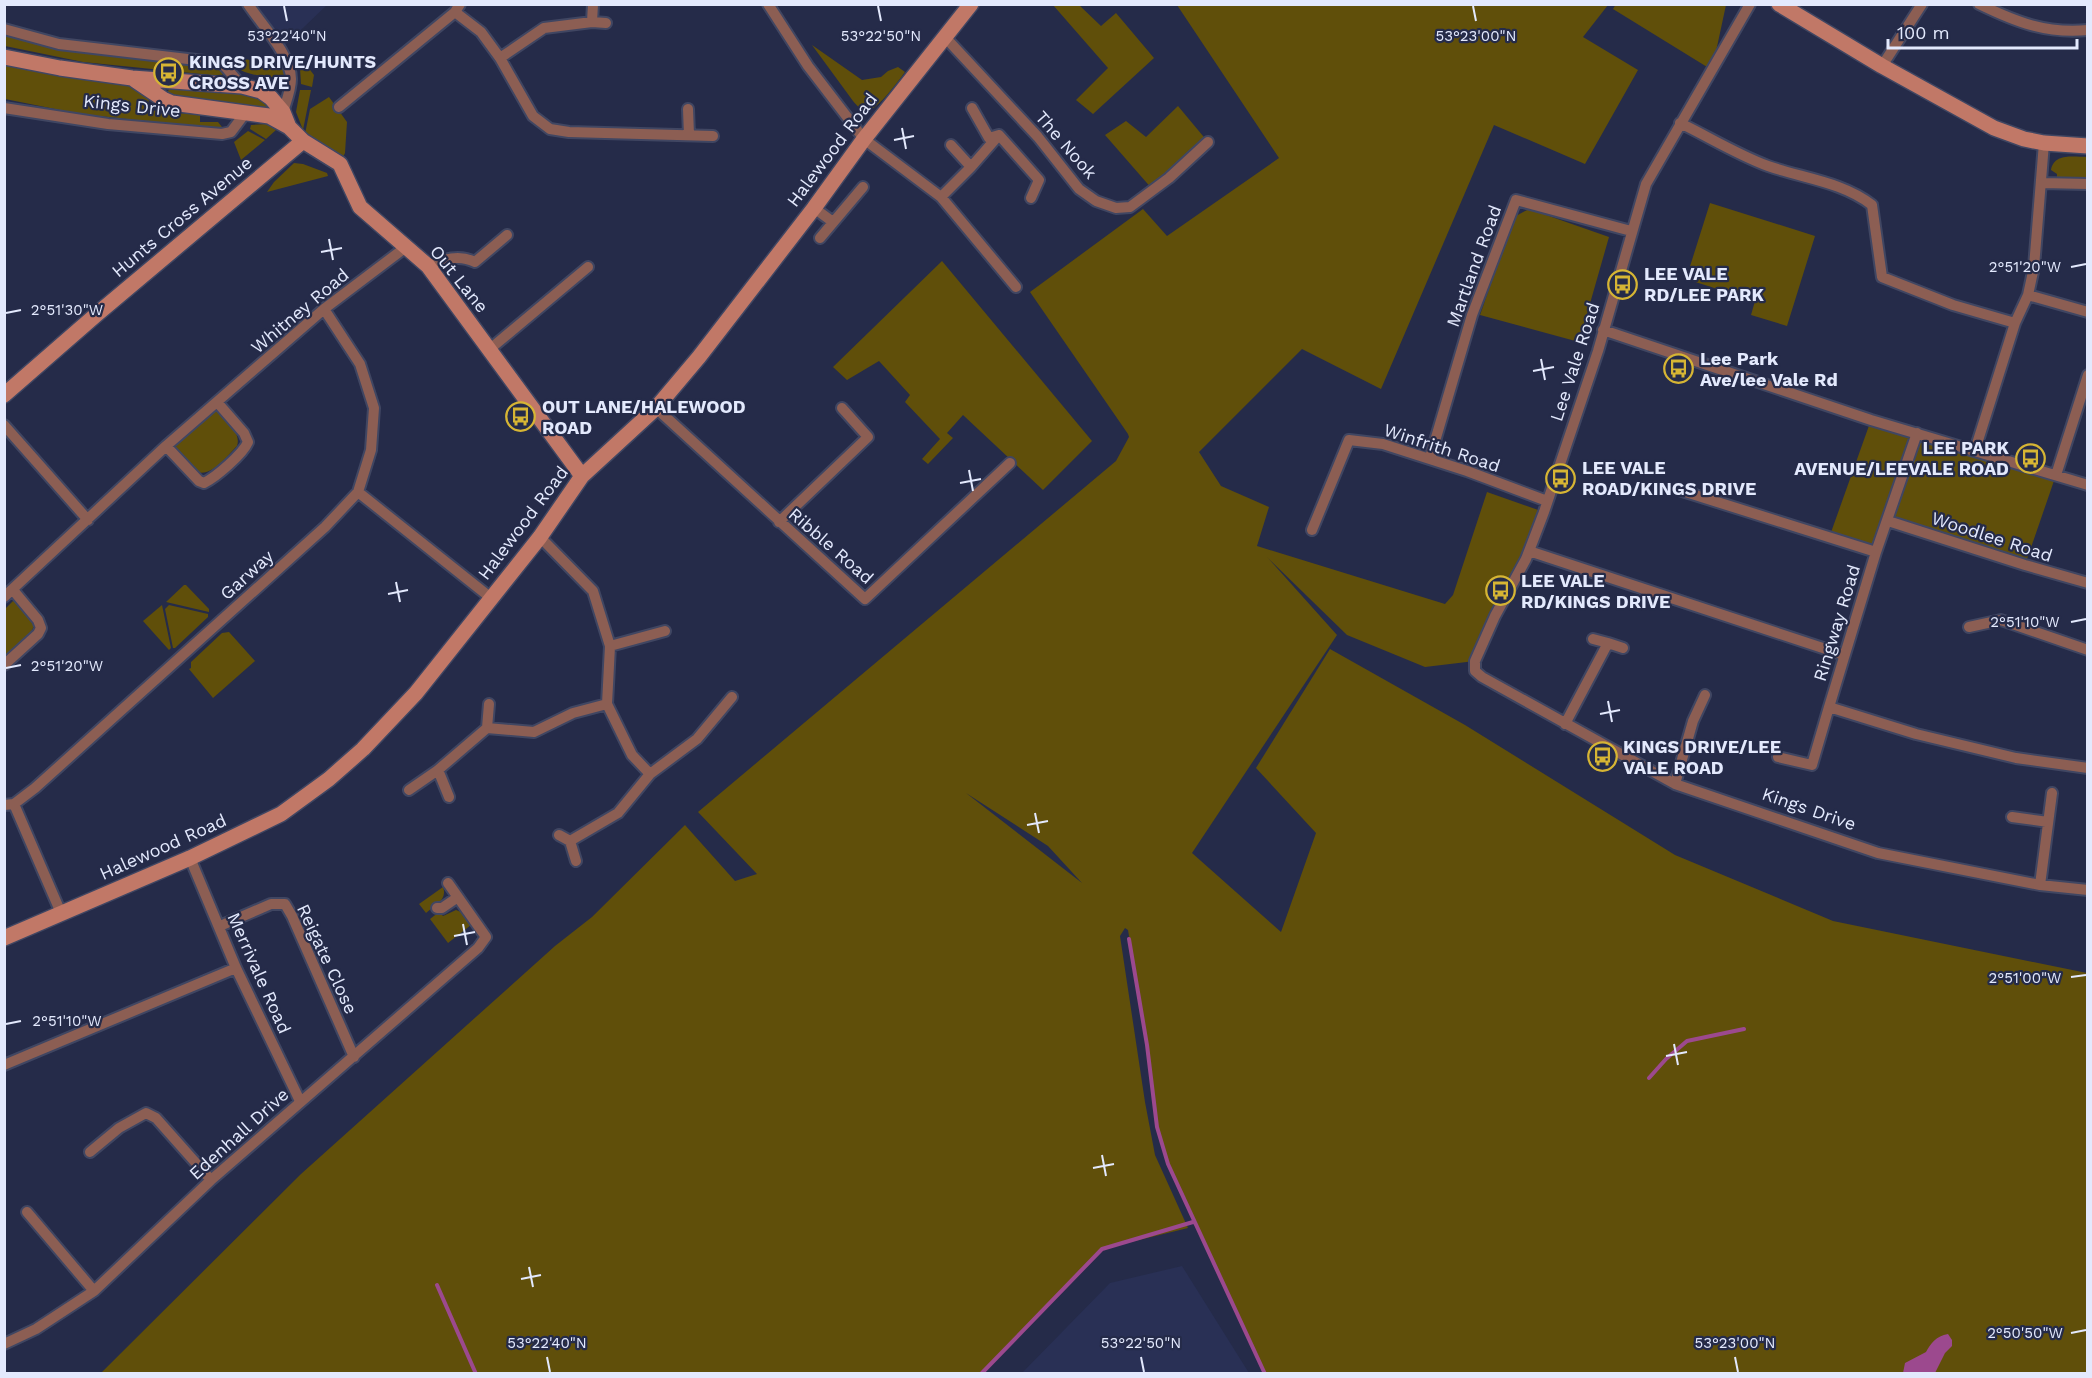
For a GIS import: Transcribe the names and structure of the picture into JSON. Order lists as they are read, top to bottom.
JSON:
{
  "streets": {
    "street": [
      "Kings Drive",
      "The Nook",
      "Halewood Road",
      "Hunts Cross Avenue",
      "Martland Road",
      "Out Lane",
      "Whitney Road",
      "Lee Vale Road",
      "Winfrith Road",
      "Woodlee Road",
      "Ribble Road",
      "Garway",
      "Ringway Road",
      "Reigate Close",
      "Merrivale Road",
      "Edenhall Drive"
    ]
  },
  "crossings": [
    ["Kings Drive", "Out Lane"],
    ["Kings Drive", "Lee Vale Road"],
    ["The Nook", "Halewood Road"],
    ["Halewood Road", "Out Lane"],
    ["Halewood Road", "Ribble Road"],
    ["Halewood Road", "Merrivale Road"],
    ["Hunts Cross Avenue", "Out Lane"],
    ["Martland Road", "Lee Vale Road"],
    ["Martland Road", "Winfrith Road"],
    ["Out Lane", "Whitney Road"],
    ["Whitney Road", "Garway"],
    ["Lee Vale Road", "Winfrith Road"],
    ["Woodlee Road", "Ringway Road"],
    ["Reigate Close", "Merrivale Road"],
    ["Reigate Close", "Edenhall Drive"],
    ["Merrivale Road", "Edenhall Drive"]
  ],
  "places": {
    "bus stop": [
      "KINGS DRIVE/HUNTS CROSS AVE",
      "LEE VALE RD/LEE PARK",
      "Lee Park Ave/lee Vale Rd",
      "OUT LANE/HALEWOOD ROAD",
      "LEE PARK AVENUE/LEEVALE ROAD",
      "LEE VALE ROAD/KINGS DRIVE",
      "LEE VALE RD/KINGS DRIVE",
      "KINGS DRIVE/LEE VALE ROAD"
    ]
  },
  "scale_bar": "100 m",
  "coordinates": [
    "53°22'40\"N",
    "53°22'50\"N",
    "53°23'00\"N",
    "2°51'20\"W",
    "2°51'30\"W",
    "2°51'10\"W",
    "2°51'00\"W",
    "2°50'50\"W"
  ]
}
